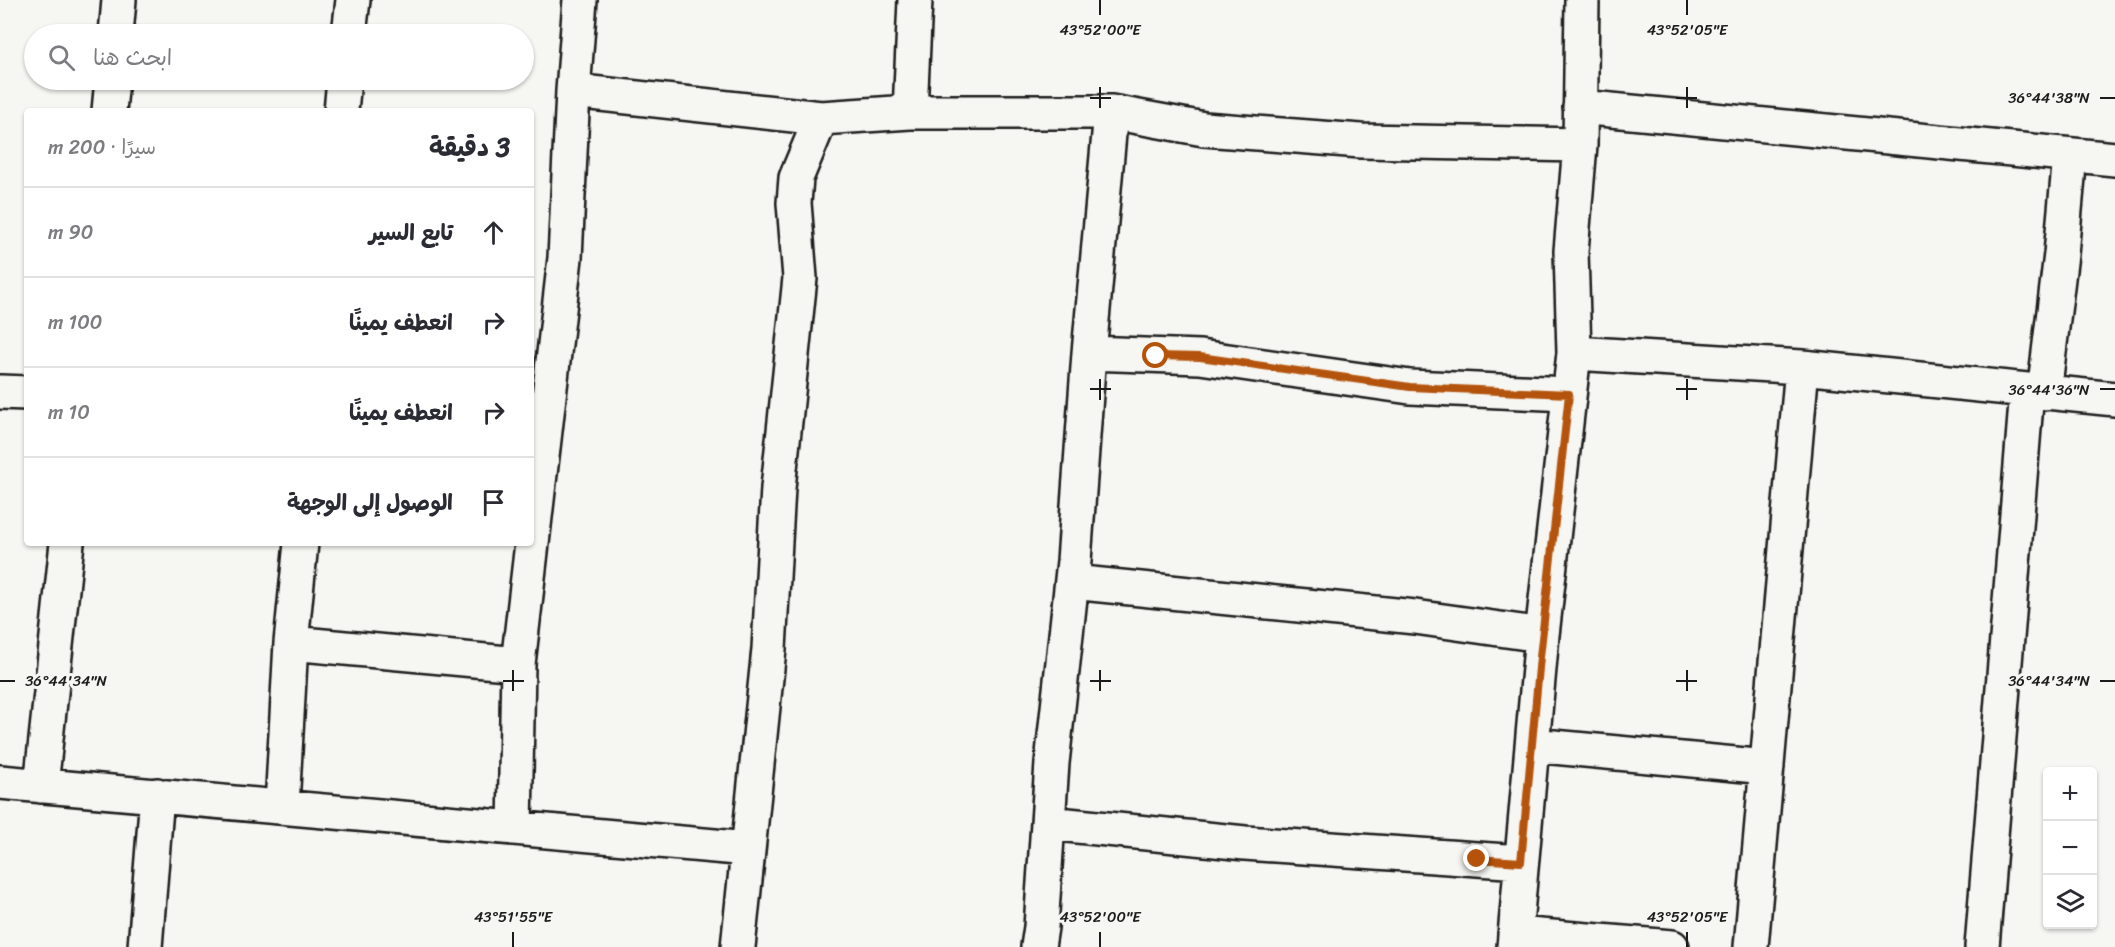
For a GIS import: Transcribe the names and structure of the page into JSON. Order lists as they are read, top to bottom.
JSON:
{
  "page": {
    "search": "ابحث هنا",
    "heading": ["3 دقيقة", "سيرًا · 200 m"],
    "list": [
      ["تابع السير", "90 m"],
      ["انعطف يمينًا", "100 m"],
      ["انعطف يمينًا", "10 m"],
      "الوصول إلى الوجهة"
    ],
    "map_buttons": ["+", "−"]
  },
  "coordinates": [
    "43°52'00\"E",
    "43°52'05\"E",
    "36°44'38\"N",
    "36°44'36\"N",
    "36°44'34\"N",
    "43°51'55\"E"
  ]
}
